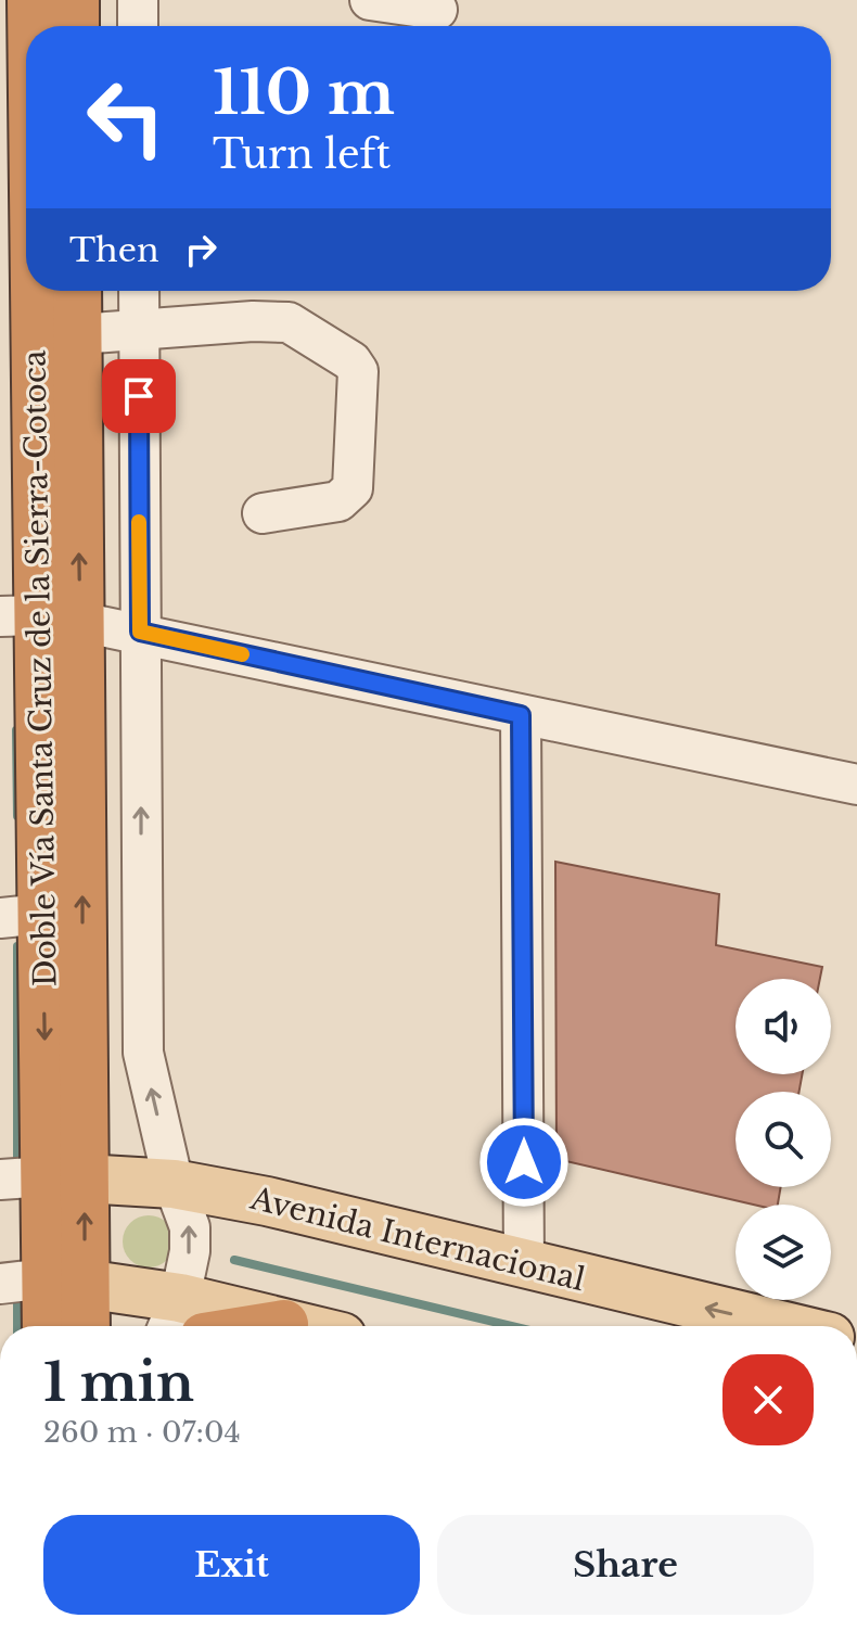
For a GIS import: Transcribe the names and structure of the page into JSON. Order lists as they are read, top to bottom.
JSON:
{
  "streets": {
    "highway": ["Doble Vía Santa Cruz de la Sierra-Cotoca"],
    "main road": ["Avenida Internacional"]
  },
  "crossings": [
    ["Doble Vía Santa Cruz de la Sierra-Cotoca", "Avenida Internacional"]
  ],
  "page": {
    "turn": ["110 m", "Turn left"],
    "then": "Then",
    "heading": ["1 min", "260 m · 07:04"],
    "buttons": ["Exit", "Share"]
  }
}
